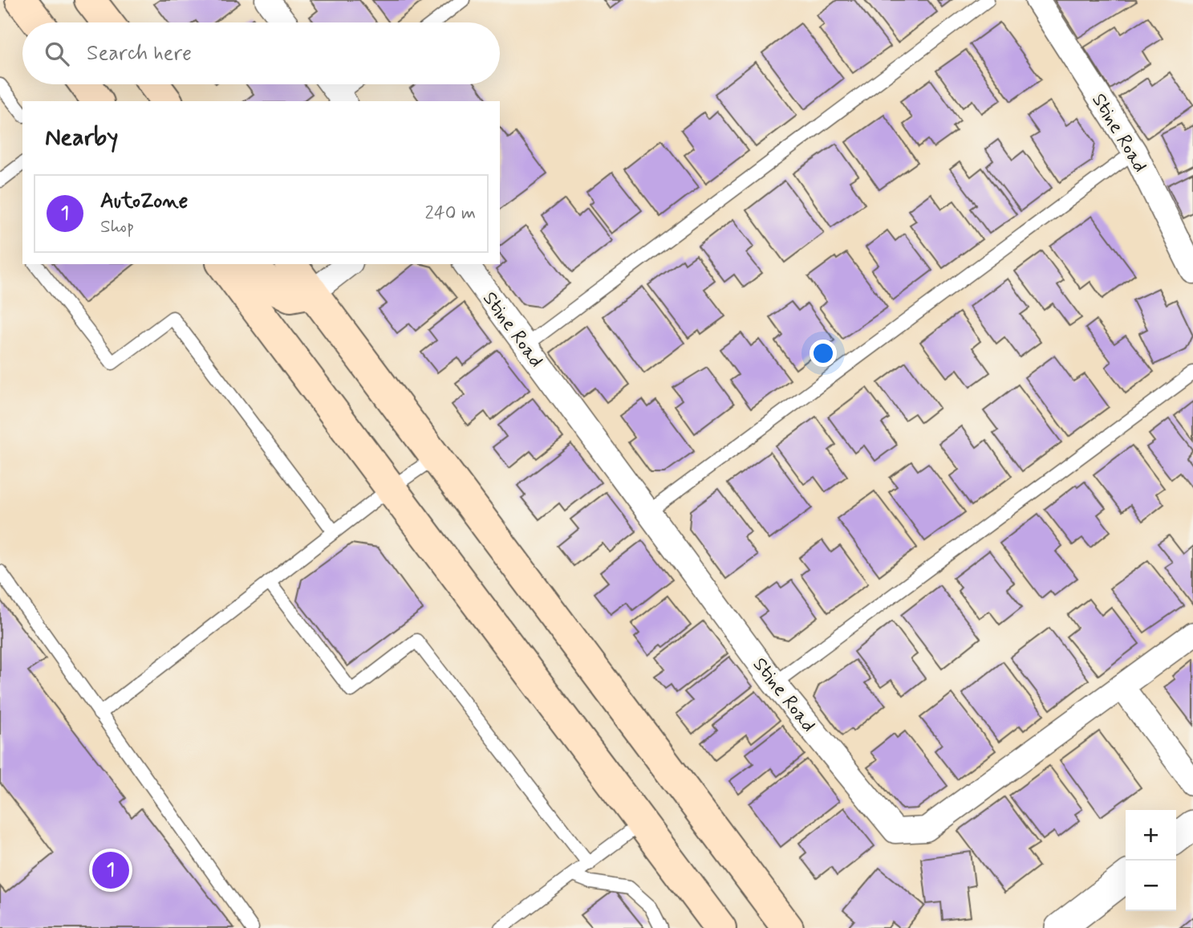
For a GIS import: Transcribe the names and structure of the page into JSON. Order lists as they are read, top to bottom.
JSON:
{
  "streets": {
    "street": ["Stine Road"]
  },
  "page": {
    "search": "Search here",
    "heading": "Nearby",
    "list": [
      {
        "mark": "1",
        "name": "AutoZone",
        "note": "Shop",
        "value": "240 m"
      }
    ],
    "map_buttons": ["+", "−"],
    "pins": "1"
  }
}
